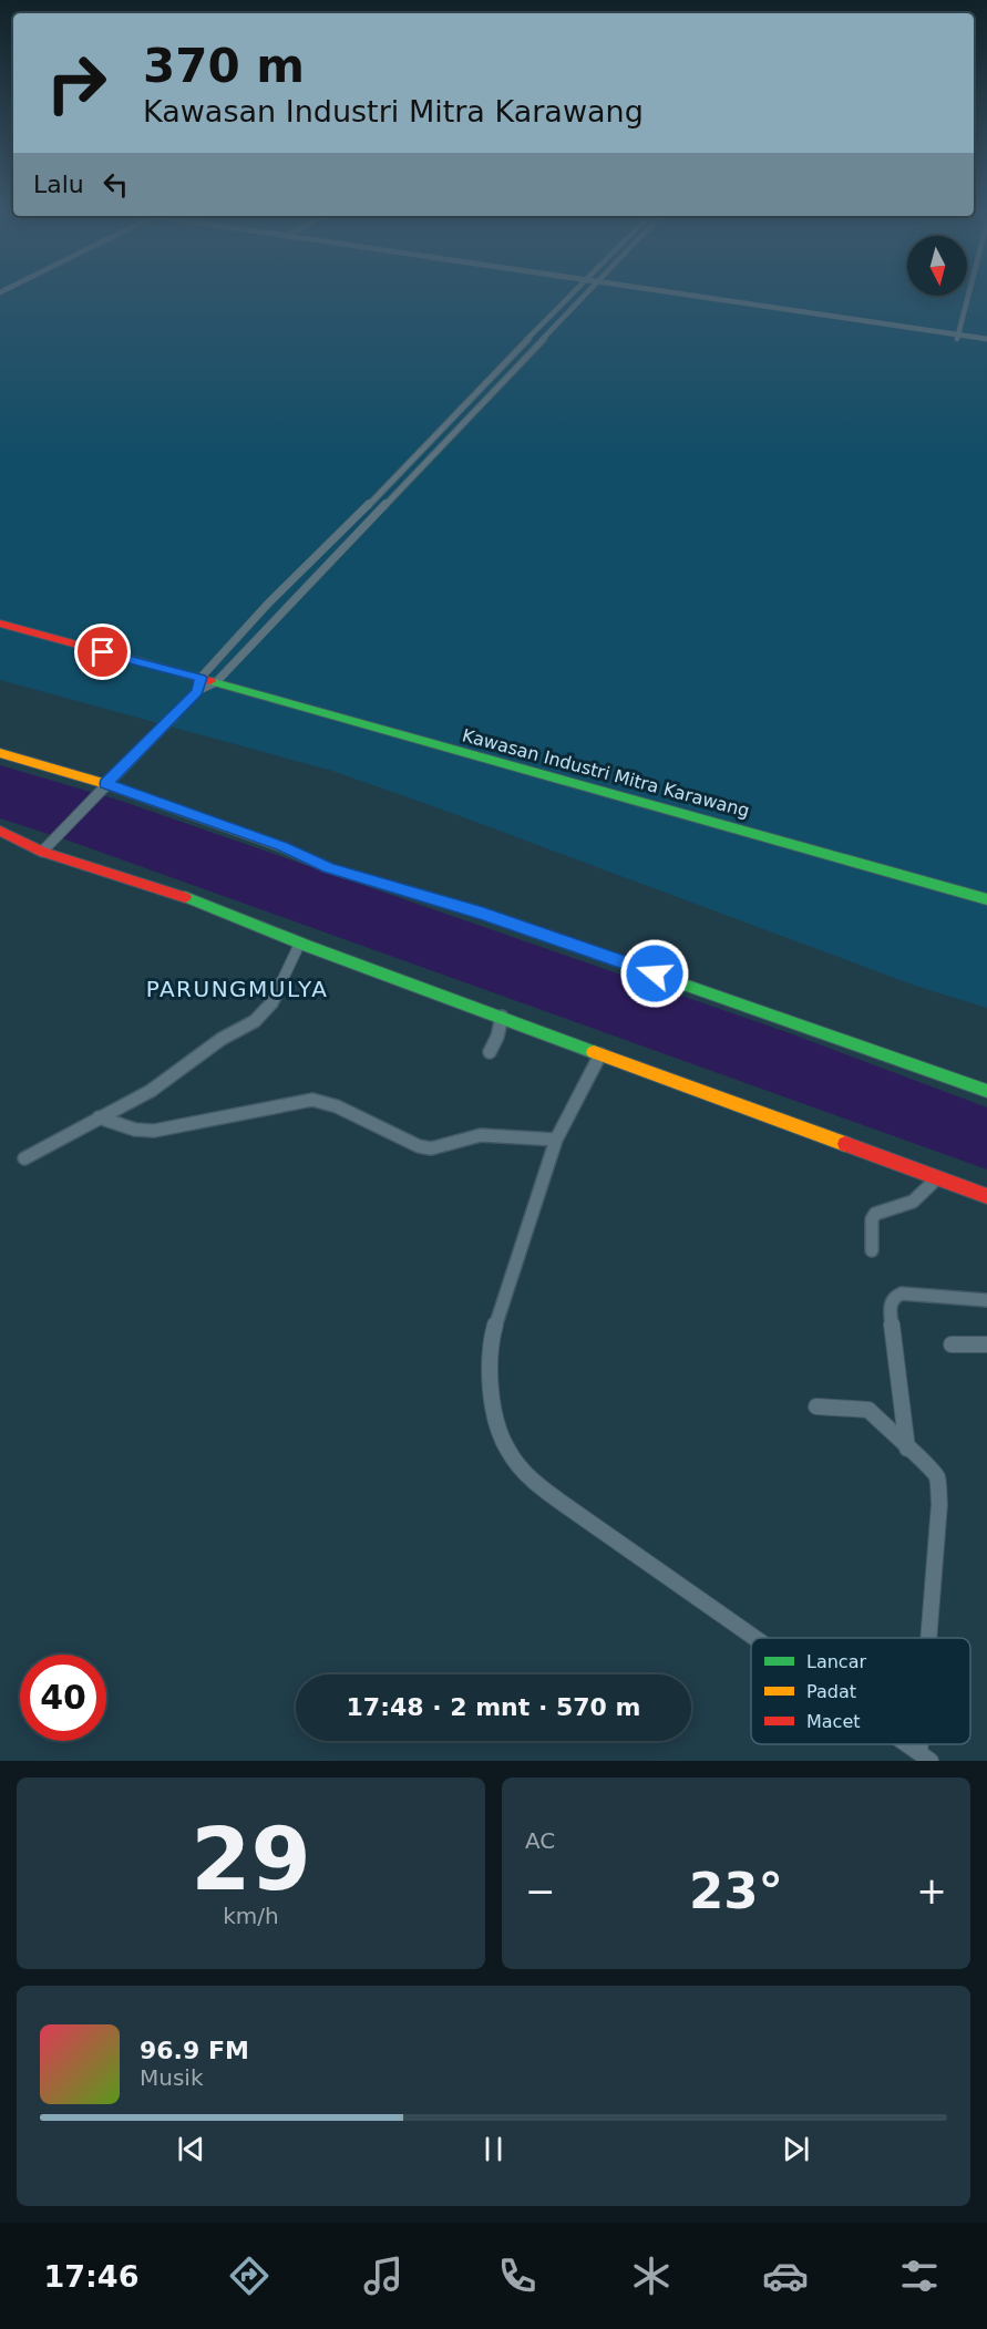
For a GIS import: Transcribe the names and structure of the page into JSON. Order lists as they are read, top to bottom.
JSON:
{
  "streets": {
    "street": ["Kawasan Industri Mitra Karawang"]
  },
  "districts": ["PARUNGMULYA"],
  "legend": ["Lancar", "Padat", "Macet"],
  "north": "bottom",
  "page": {
    "turn": ["370 m", "Kawasan Industri Mitra Karawang"],
    "then": "Lalu",
    "limit": "40",
    "trip": "17:48 · 2 mnt · 570 m",
    "tile": [
      ["29", "km/h"],
      "AC"
    ],
    "heat": ["−", "23°", "+"],
    "song": ["96.9 FM", "Musik"],
    "tabs": "17:46"
  }
}
